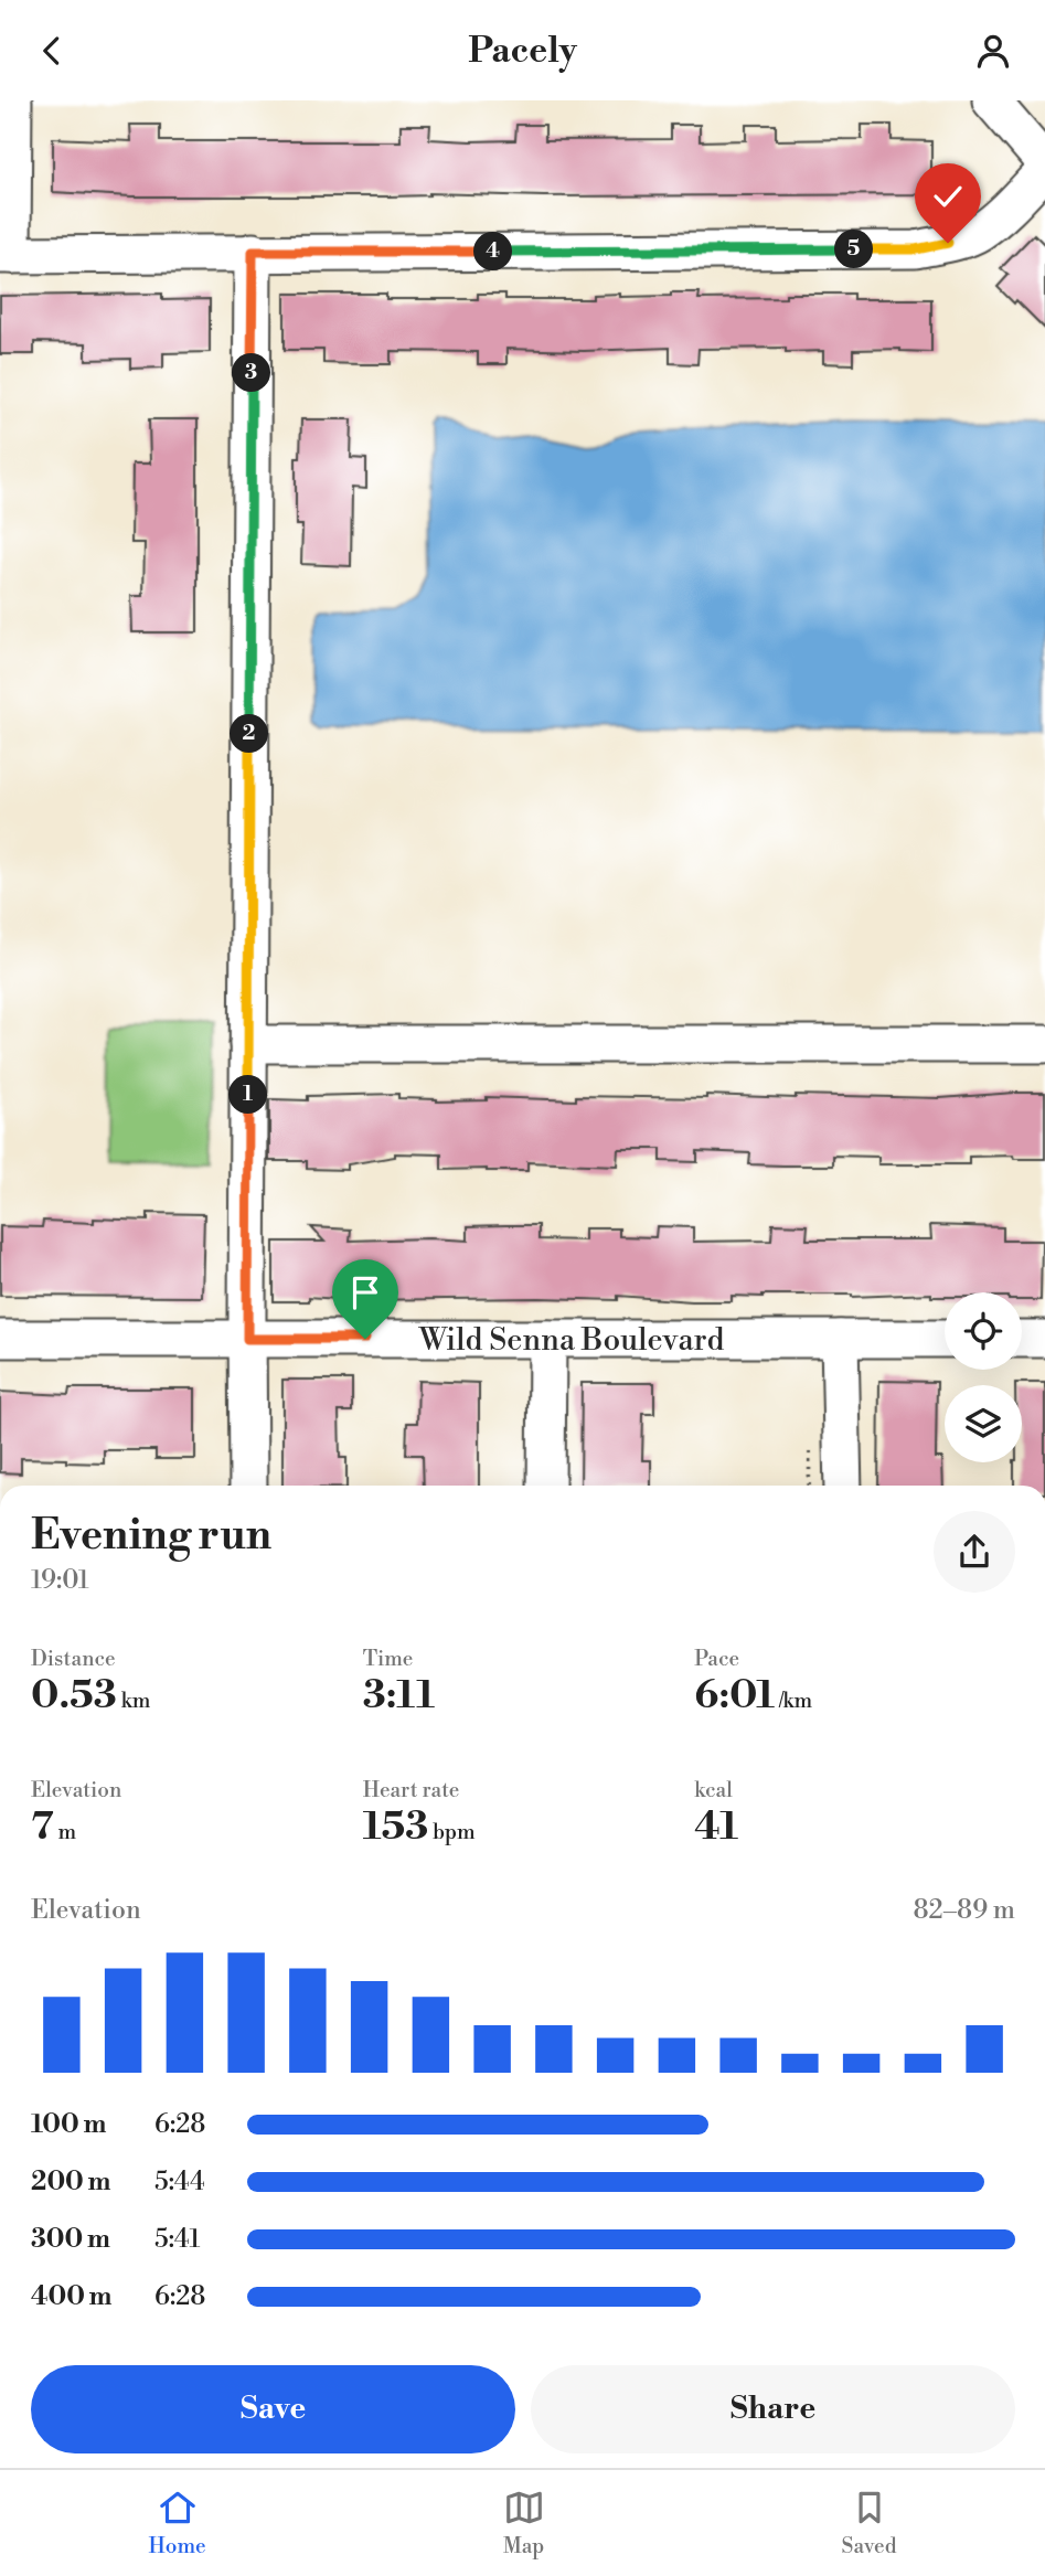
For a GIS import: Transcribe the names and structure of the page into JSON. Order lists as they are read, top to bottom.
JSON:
{
  "streets": {
    "street": ["Wild Senna Boulevard"]
  },
  "page": {
    "header": "Pacely",
    "pins": [
      "5",
      "4",
      "3",
      "2",
      "1"
    ],
    "heading": ["Evening run", "19:01"],
    "stats": [
      ["Distance", "0.53 km"],
      ["Time", "3:11"],
      ["Pace", "6:01 /km"],
      ["Elevation", "7 m"],
      ["Heart rate", "153 bpm"],
      ["kcal", "41"]
    ],
    "chart": ["Elevation", "82–89 m"],
    "list": [
      {
        "name": "100 m",
        "note": "6:28"
      },
      {
        "name": "200 m",
        "note": "5:44"
      },
      {
        "name": "300 m",
        "note": "5:41"
      },
      {
        "name": "400 m",
        "note": "6:28"
      }
    ],
    "buttons": ["Save", "Share"],
    "tabs": ["Home", "Map", "Saved"]
  }
}
